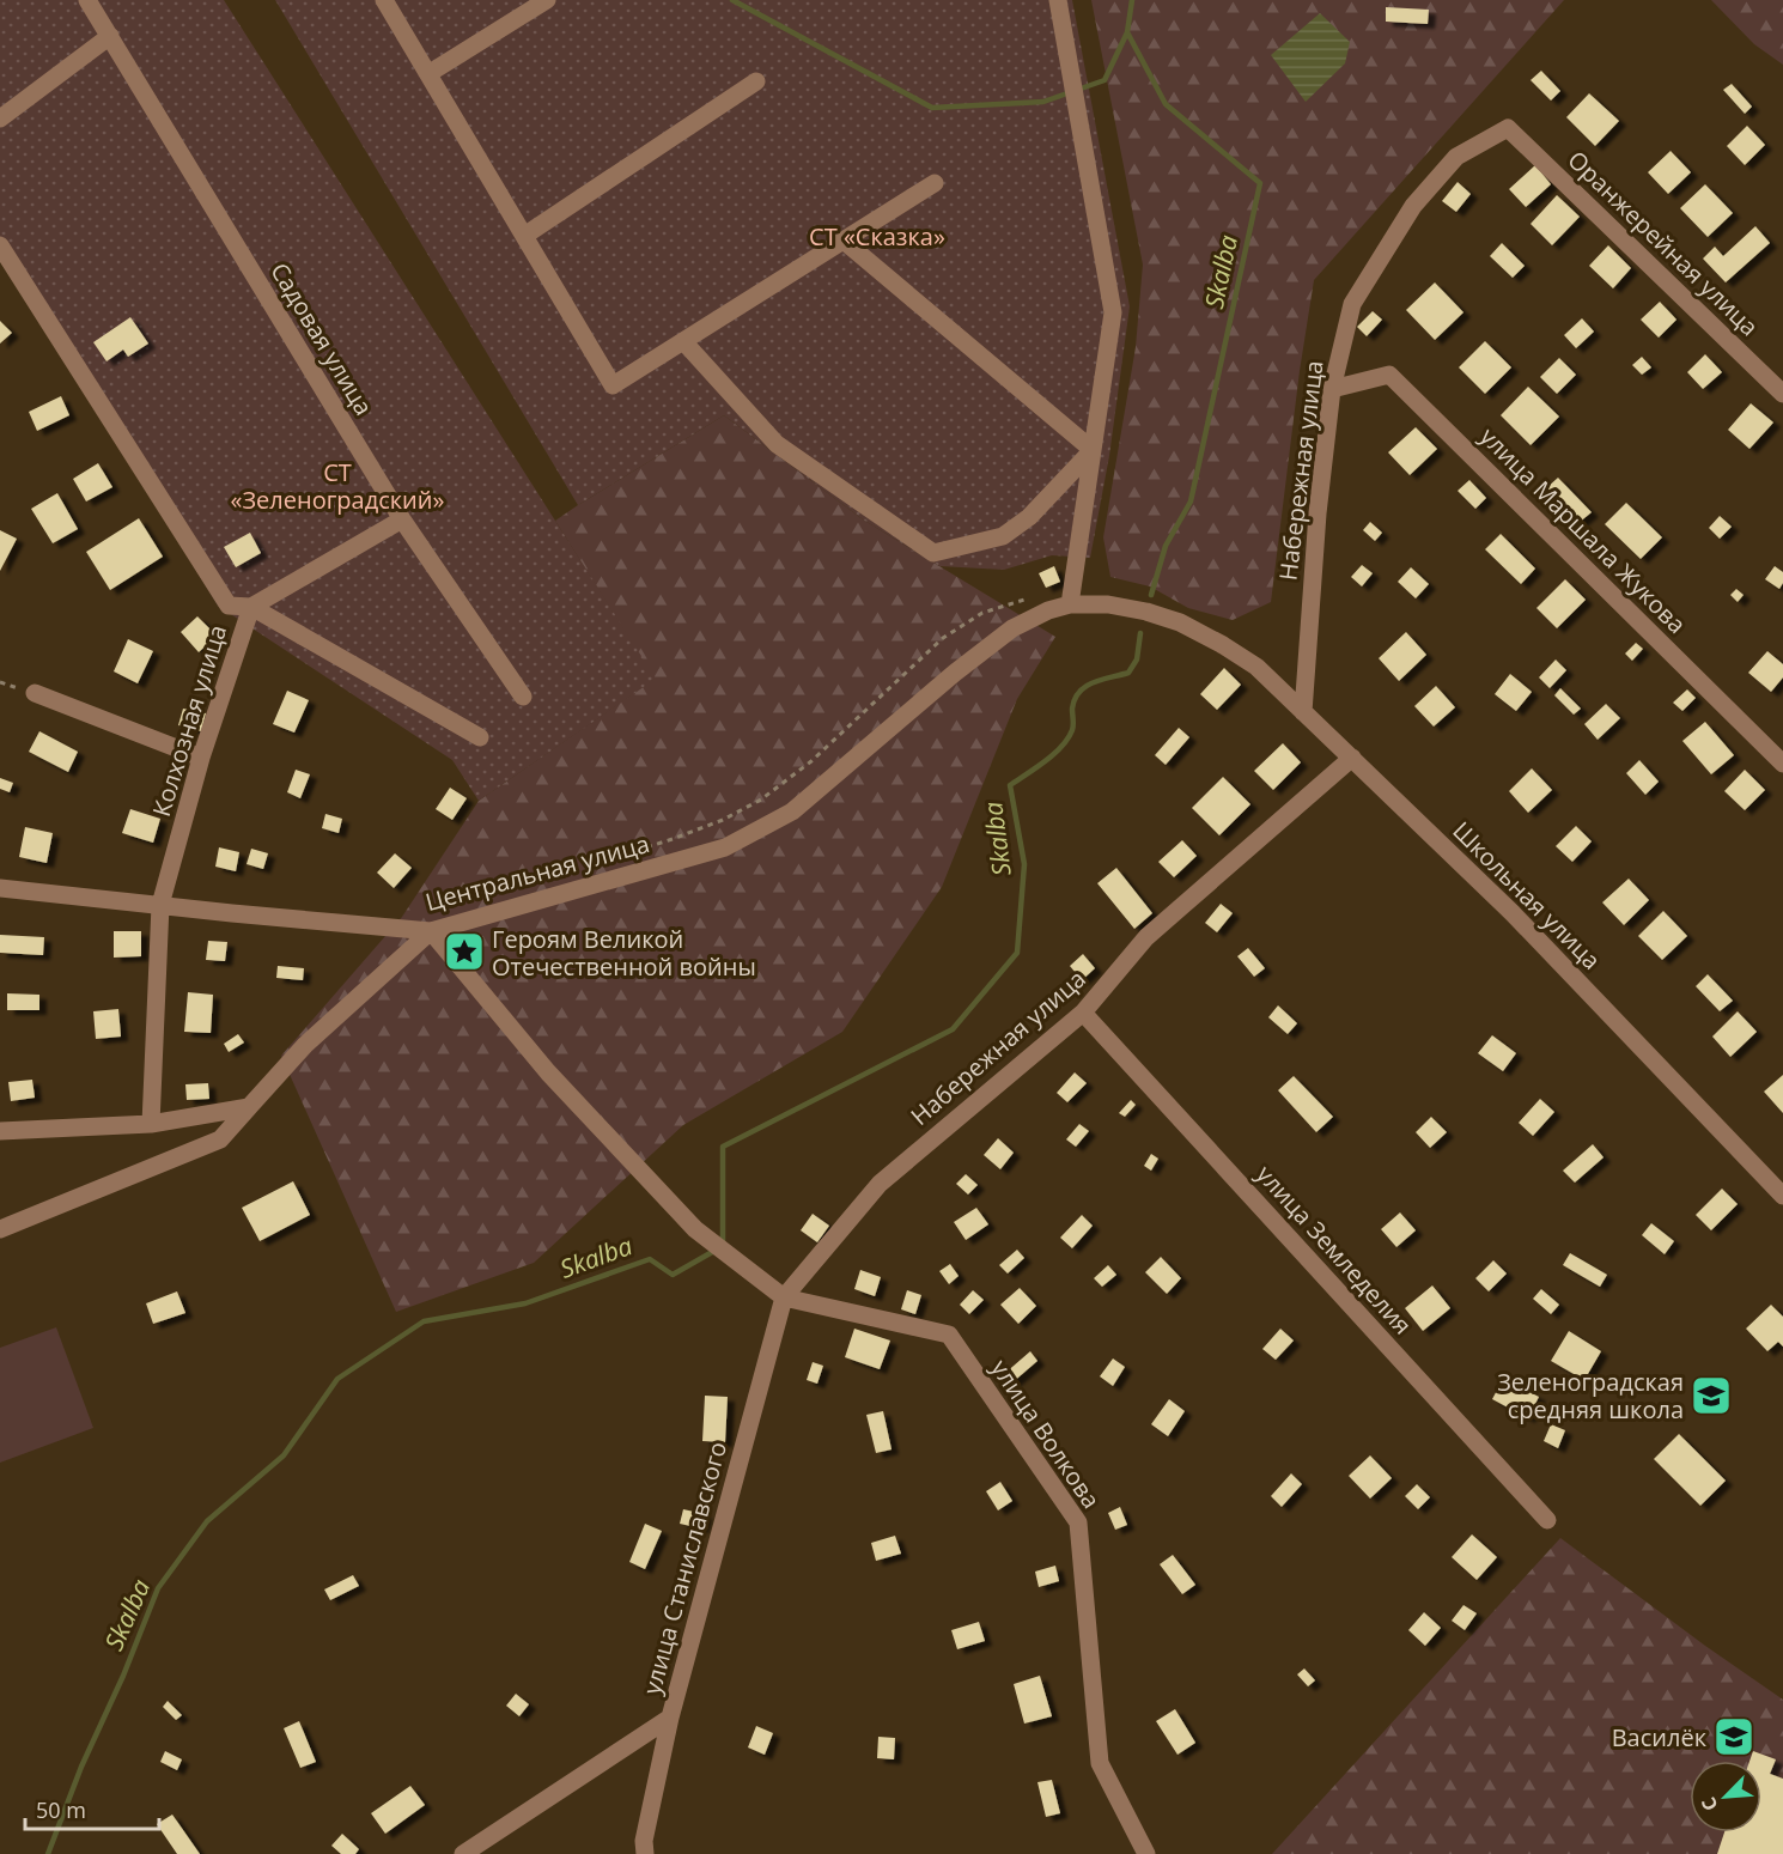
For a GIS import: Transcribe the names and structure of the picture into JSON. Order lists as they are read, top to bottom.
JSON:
{
  "streets": {
    "street": [
      "Оранжерейная улица",
      "Садовая улица",
      "Набережная улица",
      "улица Маршала Жукова",
      "Колхозная улица",
      "Центральная улица",
      "Школьная улица",
      "улица Земледелия",
      "улица Волкова",
      "улица Станиславского"
    ]
  },
  "crossings": [
    ["Оранжерейная улица", "Набережная улица"],
    ["Набережная улица", "улица Маршала Жукова"],
    ["Набережная улица", "Школьная улица"],
    ["Набережная улица", "улица Земледелия"],
    ["Набережная улица", "улица Волкова"],
    ["Набережная улица", "улица Станиславского"],
    ["Колхозная улица", "Центральная улица"],
    ["Центральная улица", "Школьная улица"],
    ["улица Волкова", "улица Станиславского"]
  ],
  "water": ["Skalba"],
  "parks": ["СТ «Сказка»", "СТ «Зеленоградский»"],
  "places": {
    "place": ["Героям Великой Отечественной войны"],
    "school or university": ["Зеленоградская средняя школа", "Василёк"]
  },
  "scale_bar": "50 m",
  "north": "bottom left"
}
